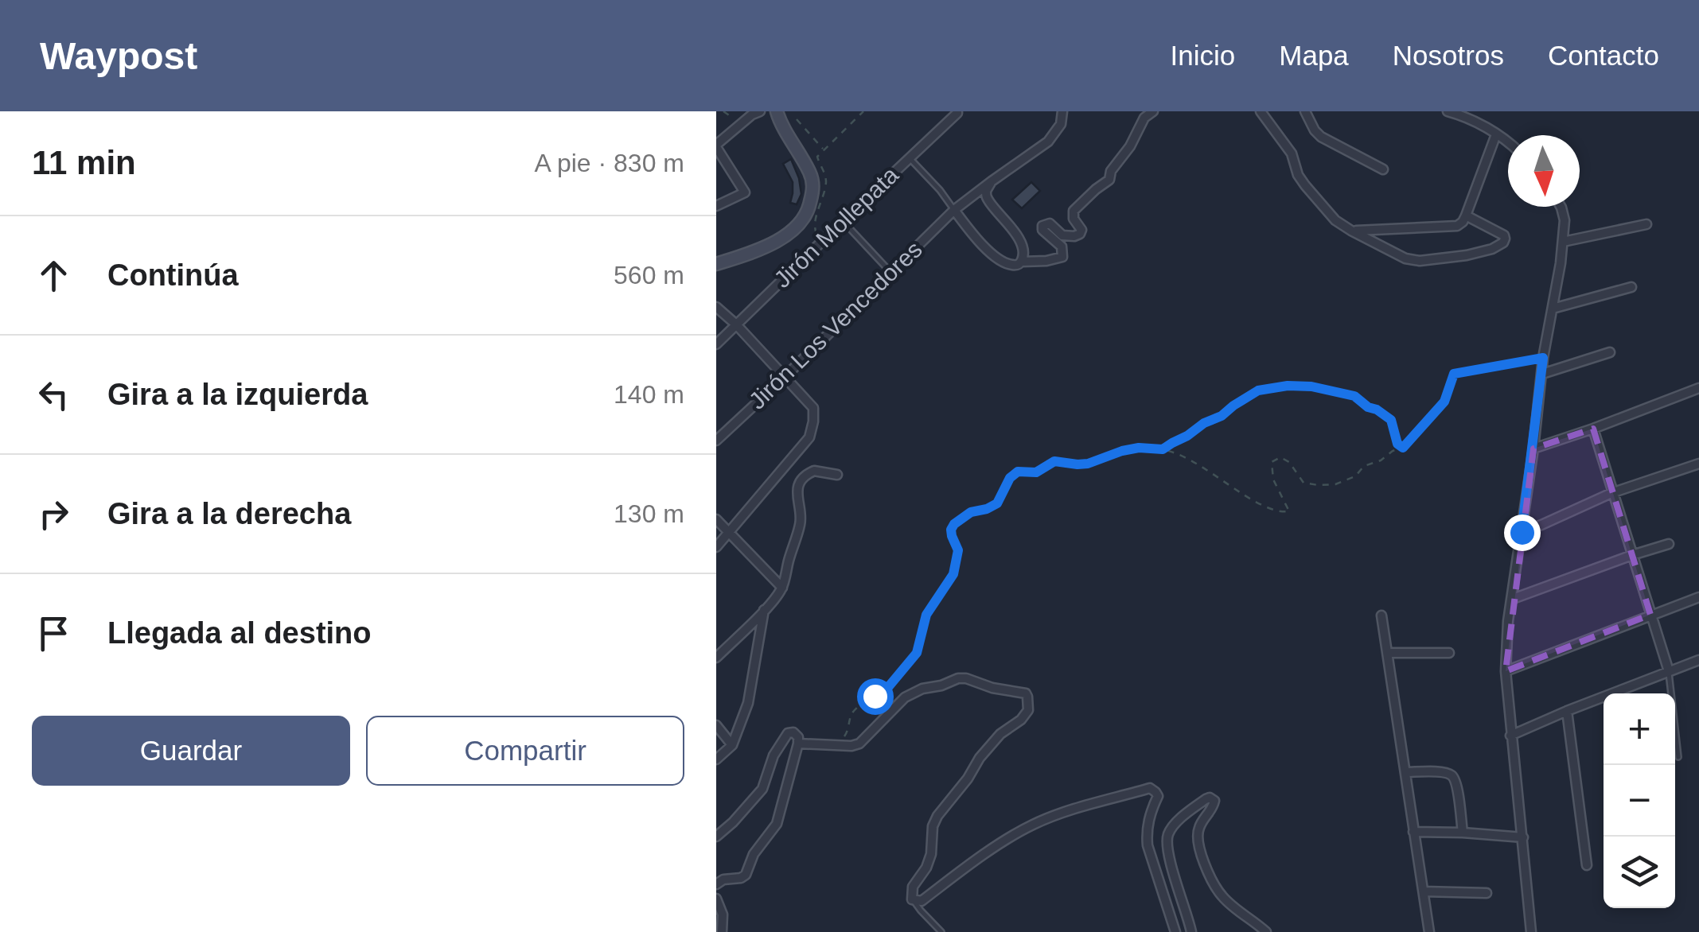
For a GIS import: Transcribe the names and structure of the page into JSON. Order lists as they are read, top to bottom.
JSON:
{
  "streets": {
    "street": ["Jirón Mollepata", "Jirón Los Vencedores"]
  },
  "north": "bottom",
  "page": {
    "header": "Waypost",
    "nav": [
      "Inicio",
      "Mapa",
      "Nosotros",
      "Contacto"
    ],
    "heading": ["11 min", "A pie · 830 m"],
    "list": [
      ["Continúa", "560 m"],
      ["Gira a la izquierda", "140 m"],
      ["Gira a la derecha", "130 m"],
      "Llegada al destino"
    ],
    "buttons": ["Guardar", "Compartir"],
    "map_buttons": ["+", "−"]
  }
}
